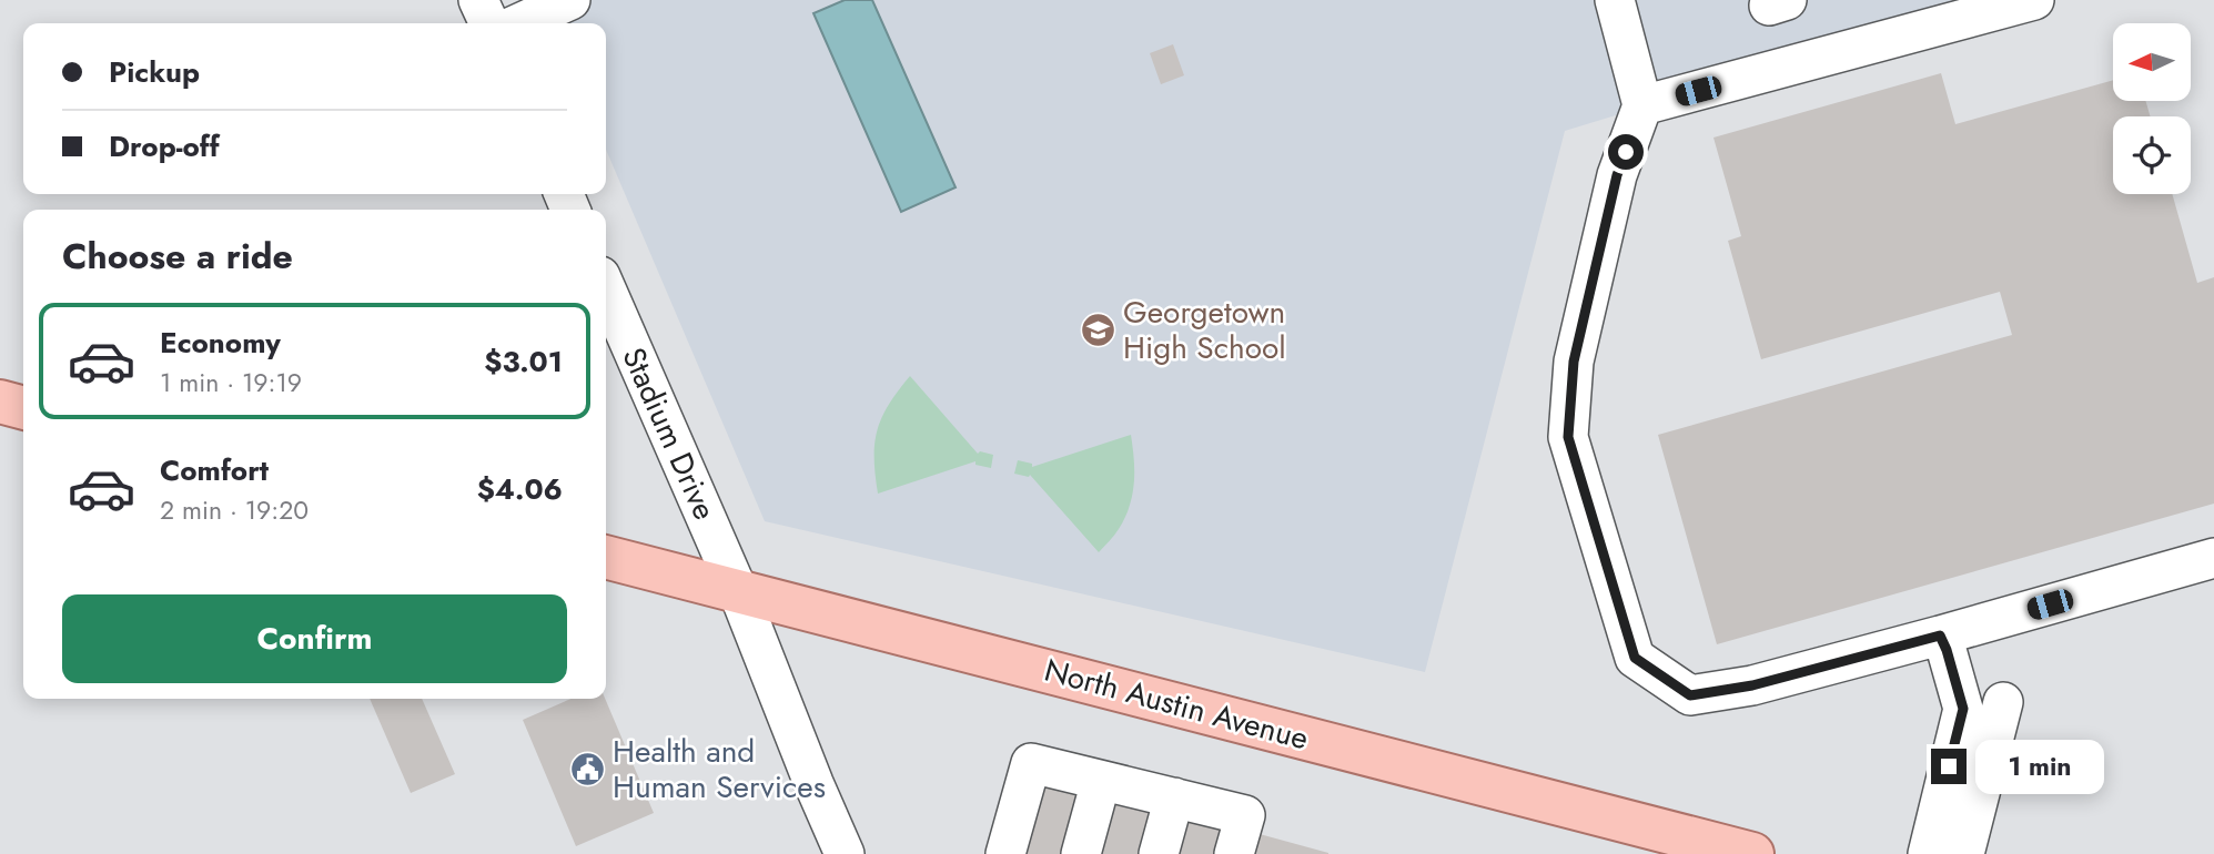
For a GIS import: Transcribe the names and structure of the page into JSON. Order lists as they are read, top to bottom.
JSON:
{
  "streets": {
    "main road": ["North Austin Avenue"],
    "street": ["Stadium Drive"]
  },
  "crossings": [
    ["Stadium Drive", "North Austin Avenue"]
  ],
  "places": {
    "school or university": ["Georgetown High School"],
    "public building": ["Health and Human Services"]
  },
  "north": "left",
  "page": {
    "banner": ["Pickup", "Drop-off"],
    "heading": "Choose a ride",
    "list": [
      {
        "name": "Economy",
        "note": "1 min · 19:19",
        "value": "$3.01"
      },
      {
        "name": "Comfort",
        "note": "2 min · 19:20",
        "value": "$4.06"
      }
    ],
    "buttons": "Confirm",
    "bubble": "1 min"
  }
}
